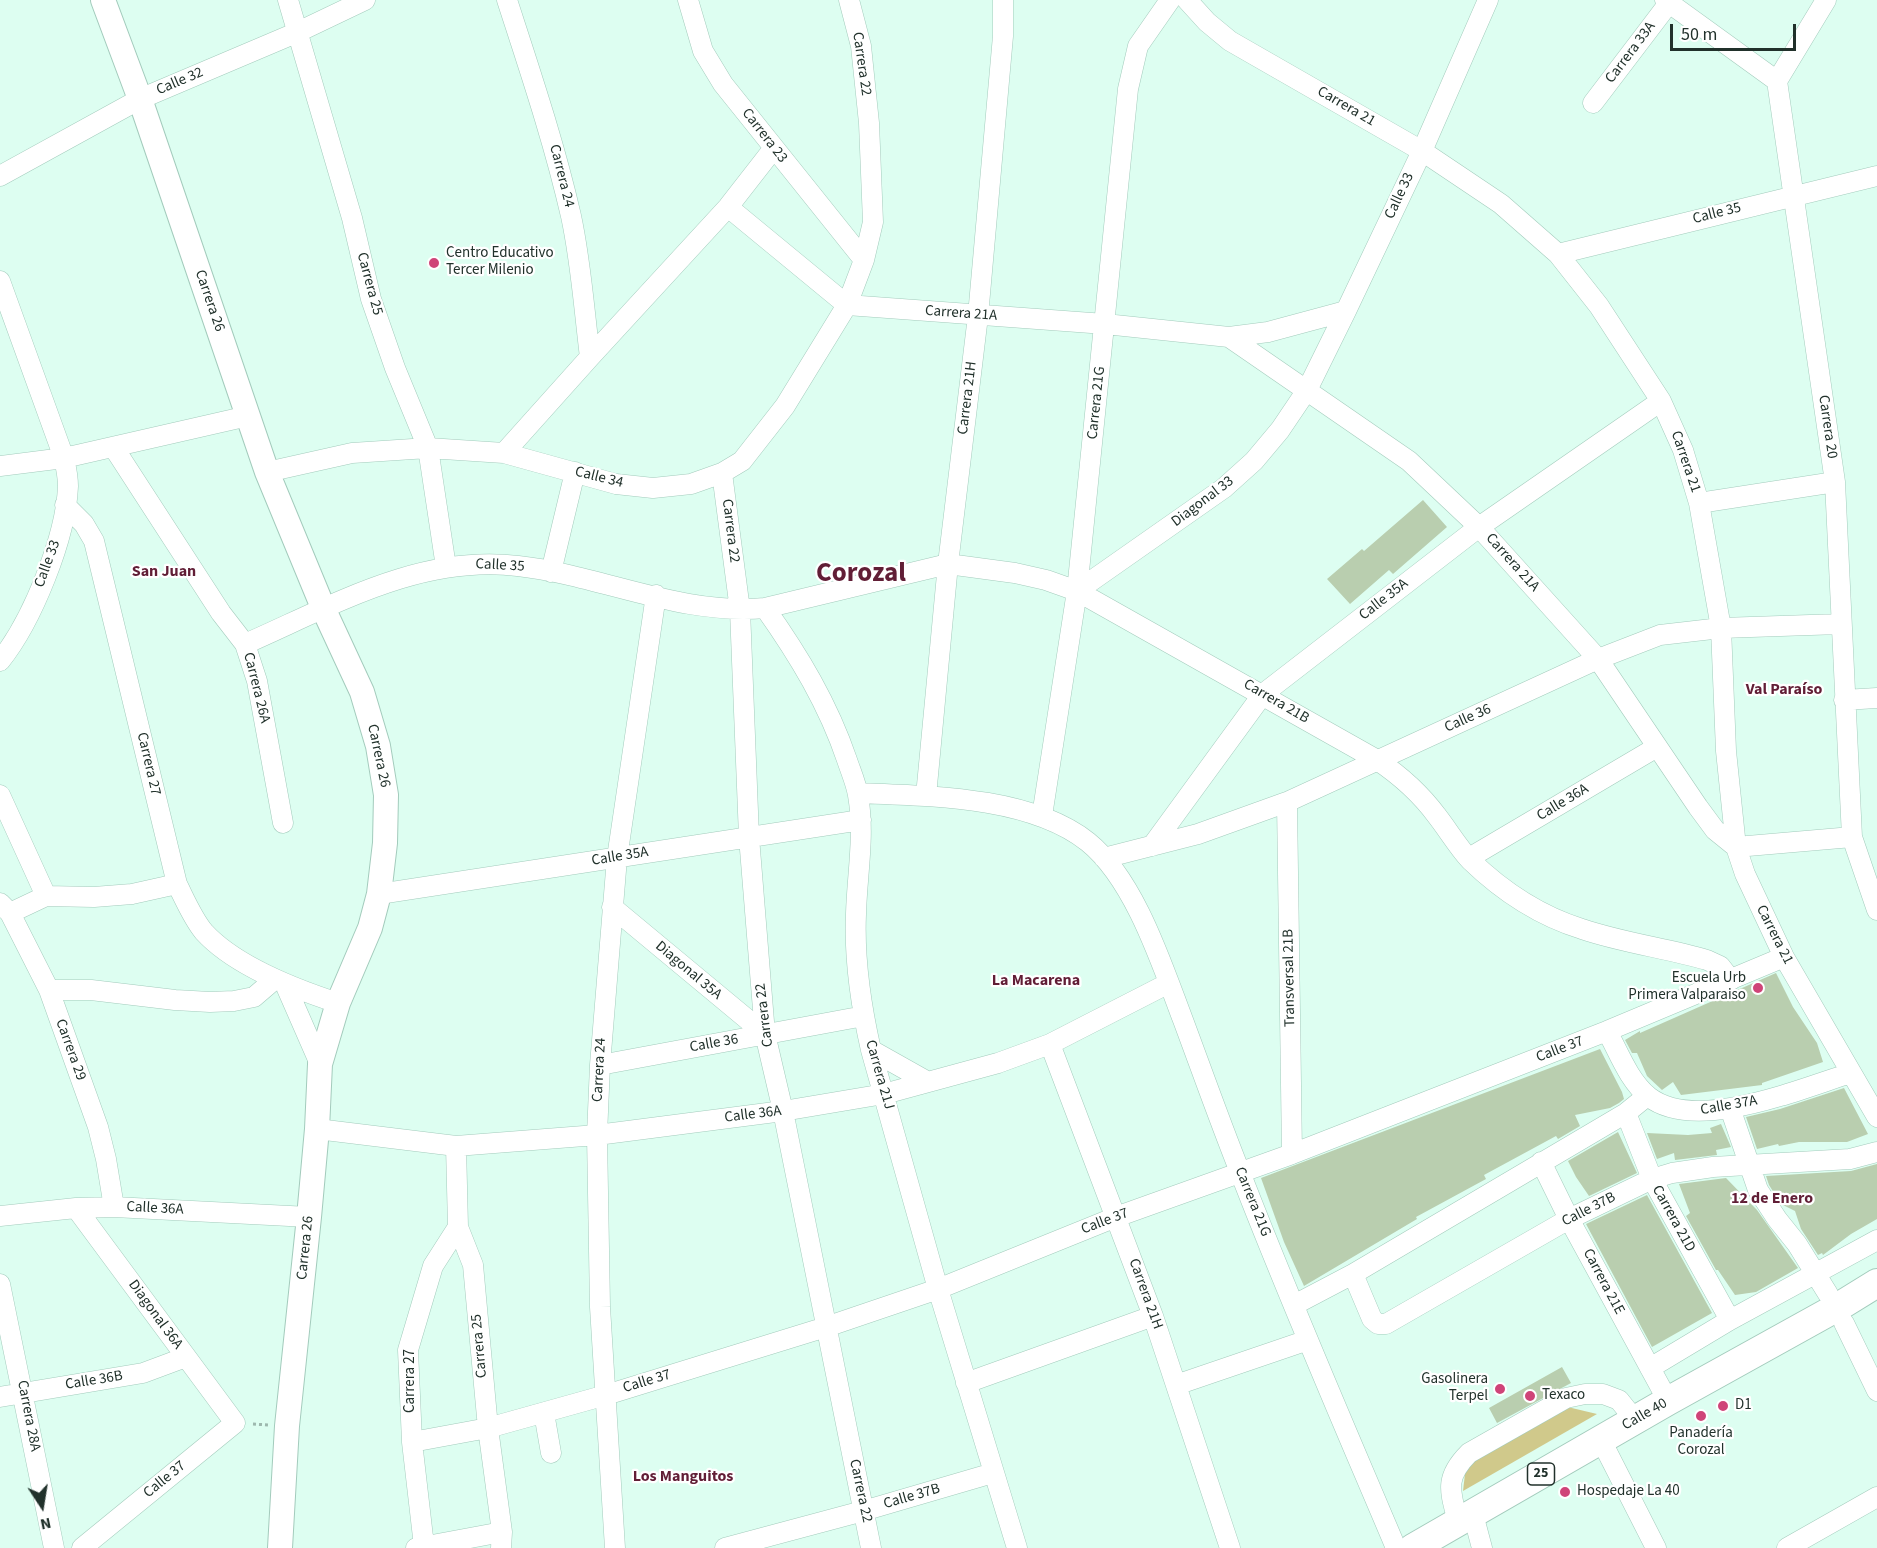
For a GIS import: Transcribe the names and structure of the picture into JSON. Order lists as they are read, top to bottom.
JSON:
{
  "streets": {
    "highway": ["Calle 40", "25"],
    "main road": ["Carrera 26"],
    "street": [
      "Carrera 33A",
      "Carrera 22",
      "Calle 32",
      "Carrera 21",
      "Carrera 23",
      "Carrera 24",
      "Calle 33",
      "Calle 35",
      "Carrera 25",
      "Carrera 21A",
      "Carrera 21H",
      "Carrera 21G",
      "Carrera 20",
      "Calle 34",
      "Diagonal 33",
      "Calle 35A",
      "Carrera 26A",
      "Carrera 21B",
      "Calle 36",
      "Carrera 27",
      "Calle 36A",
      "Diagonal 35A",
      "Transversal 21B",
      "Carrera 29",
      "Calle 37",
      "Carrera 21J",
      "Calle 37A",
      "Calle 37B",
      "Carrera 21D",
      "Carrera 21E",
      "Diagonal 36A",
      "Calle 36B",
      "Carrera 28A"
    ]
  },
  "crossings": [
    ["Carrera 22", "Carrera 23"],
    ["Carrera 22", "Calle 35"],
    ["Carrera 22", "Carrera 21A"],
    ["Carrera 22", "Calle 34"],
    ["Carrera 22", "Calle 35A"],
    ["Carrera 22", "Calle 36"],
    ["Carrera 22", "Calle 36A"],
    ["Carrera 22", "Diagonal 35A"],
    ["Carrera 22", "Calle 37"],
    ["Carrera 22", "Calle 37B"],
    ["Calle 32", "Carrera 25"],
    ["Calle 32", "Carrera 26"],
    ["Carrera 21", "Calle 33"],
    ["Carrera 21", "Calle 35"],
    ["Carrera 21", "Carrera 21A"],
    ["Carrera 21", "Calle 35A"],
    ["Carrera 21", "Calle 36"],
    ["Carrera 21", "Calle 37"],
    ["Carrera 21", "Calle 37A"],
    ["Carrera 24", "Calle 35"],
    ["Carrera 24", "Calle 35A"],
    ["Carrera 24", "Calle 36"],
    ["Carrera 24", "Calle 36A"],
    ["Carrera 24", "Diagonal 35A"],
    ["Carrera 24", "Calle 37"],
    ["Calle 33", "Carrera 21A"],
    ["Calle 33", "Diagonal 33"],
    ["Calle 33", "Carrera 27"],
    ["Calle 35", "Carrera 25"],
    ["Calle 35", "Carrera 26"],
    ["Calle 35", "Carrera 20"],
    ["Calle 35", "Carrera 26A"],
    ["Calle 35", "Carrera 21B"],
    ["Calle 35", "Carrera 21J"],
    ["Carrera 25", "Calle 34"],
    ["Carrera 25", "Carrera 27"],
    ["Carrera 25", "Calle 36A"],
    ["Carrera 25", "Calle 37"],
    ["Carrera 26", "Calle 34"],
    ["Carrera 26", "Calle 35A"],
    ["Carrera 26", "Carrera 27"],
    ["Carrera 26", "Calle 36A"],
    ["Carrera 21A", "Carrera 21H"],
    ["Carrera 21A", "Carrera 21G"],
    ["Carrera 21A", "Calle 34"],
    ["Carrera 21A", "Diagonal 33"],
    ["Carrera 21A", "Calle 35A"],
    ["Carrera 21A", "Calle 36"],
    ["Carrera 21A", "Calle 36A"],
    ["Carrera 21H", "Carrera 21B"],
    ["Carrera 21H", "Calle 36A"],
    ["Carrera 21H", "Calle 37"],
    ["Carrera 21G", "Diagonal 33"],
    ["Carrera 21G", "Carrera 21B"],
    ["Carrera 21G", "Calle 36"],
    ["Carrera 21G", "Calle 36A"],
    ["Carrera 21G", "Calle 37"],
    ["Carrera 20", "Calle 36"],
    ["Diagonal 33", "Carrera 21B"],
    ["Calle 35A", "Carrera 21B"],
    ["Calle 35A", "Calle 36"],
    ["Calle 35A", "Carrera 21J"],
    ["Carrera 21B", "Calle 36"],
    ["Carrera 21B", "Calle 36A"],
    ["Carrera 21B", "Calle 37"],
    ["Carrera 21B", "Carrera 21J"],
    ["Calle 36", "Diagonal 35A"],
    ["Calle 36", "Transversal 21B"],
    ["Calle 36", "Carrera 21J"],
    ["Carrera 27", "Calle 37"],
    ["Calle 36A", "Carrera 29"],
    ["Calle 36A", "Carrera 21J"],
    ["Calle 36A", "Diagonal 36A"],
    ["Transversal 21B", "Calle 37"],
    ["Calle 37", "Carrera 21J"],
    ["Calle 37", "Calle 37A"],
    ["Calle 37", "Diagonal 36A"],
    ["Carrera 21J", "Calle 37B"],
    ["Calle 37B", "Carrera 21D"],
    ["Calle 37B", "Carrera 21E"],
    ["Carrera 21E", "Calle 40"],
    ["Diagonal 36A", "Calle 36B"],
    ["Calle 36B", "Carrera 28A"]
  ],
  "districts": [
    "San Juan",
    "Corozal",
    "Val Paraíso",
    "La Macarena",
    "12 de Enero",
    "Los Manguitos"
  ],
  "places": [
    "Centro Educativo Tercer Milenio",
    "Escuela Urb Primera Valparaiso",
    "Gasolinera Terpel",
    "Texaco",
    "D1",
    "Panadería Corozal",
    "Hospedaje La 40"
  ],
  "scale_bar": "50 m",
  "north": "bottom"
}
